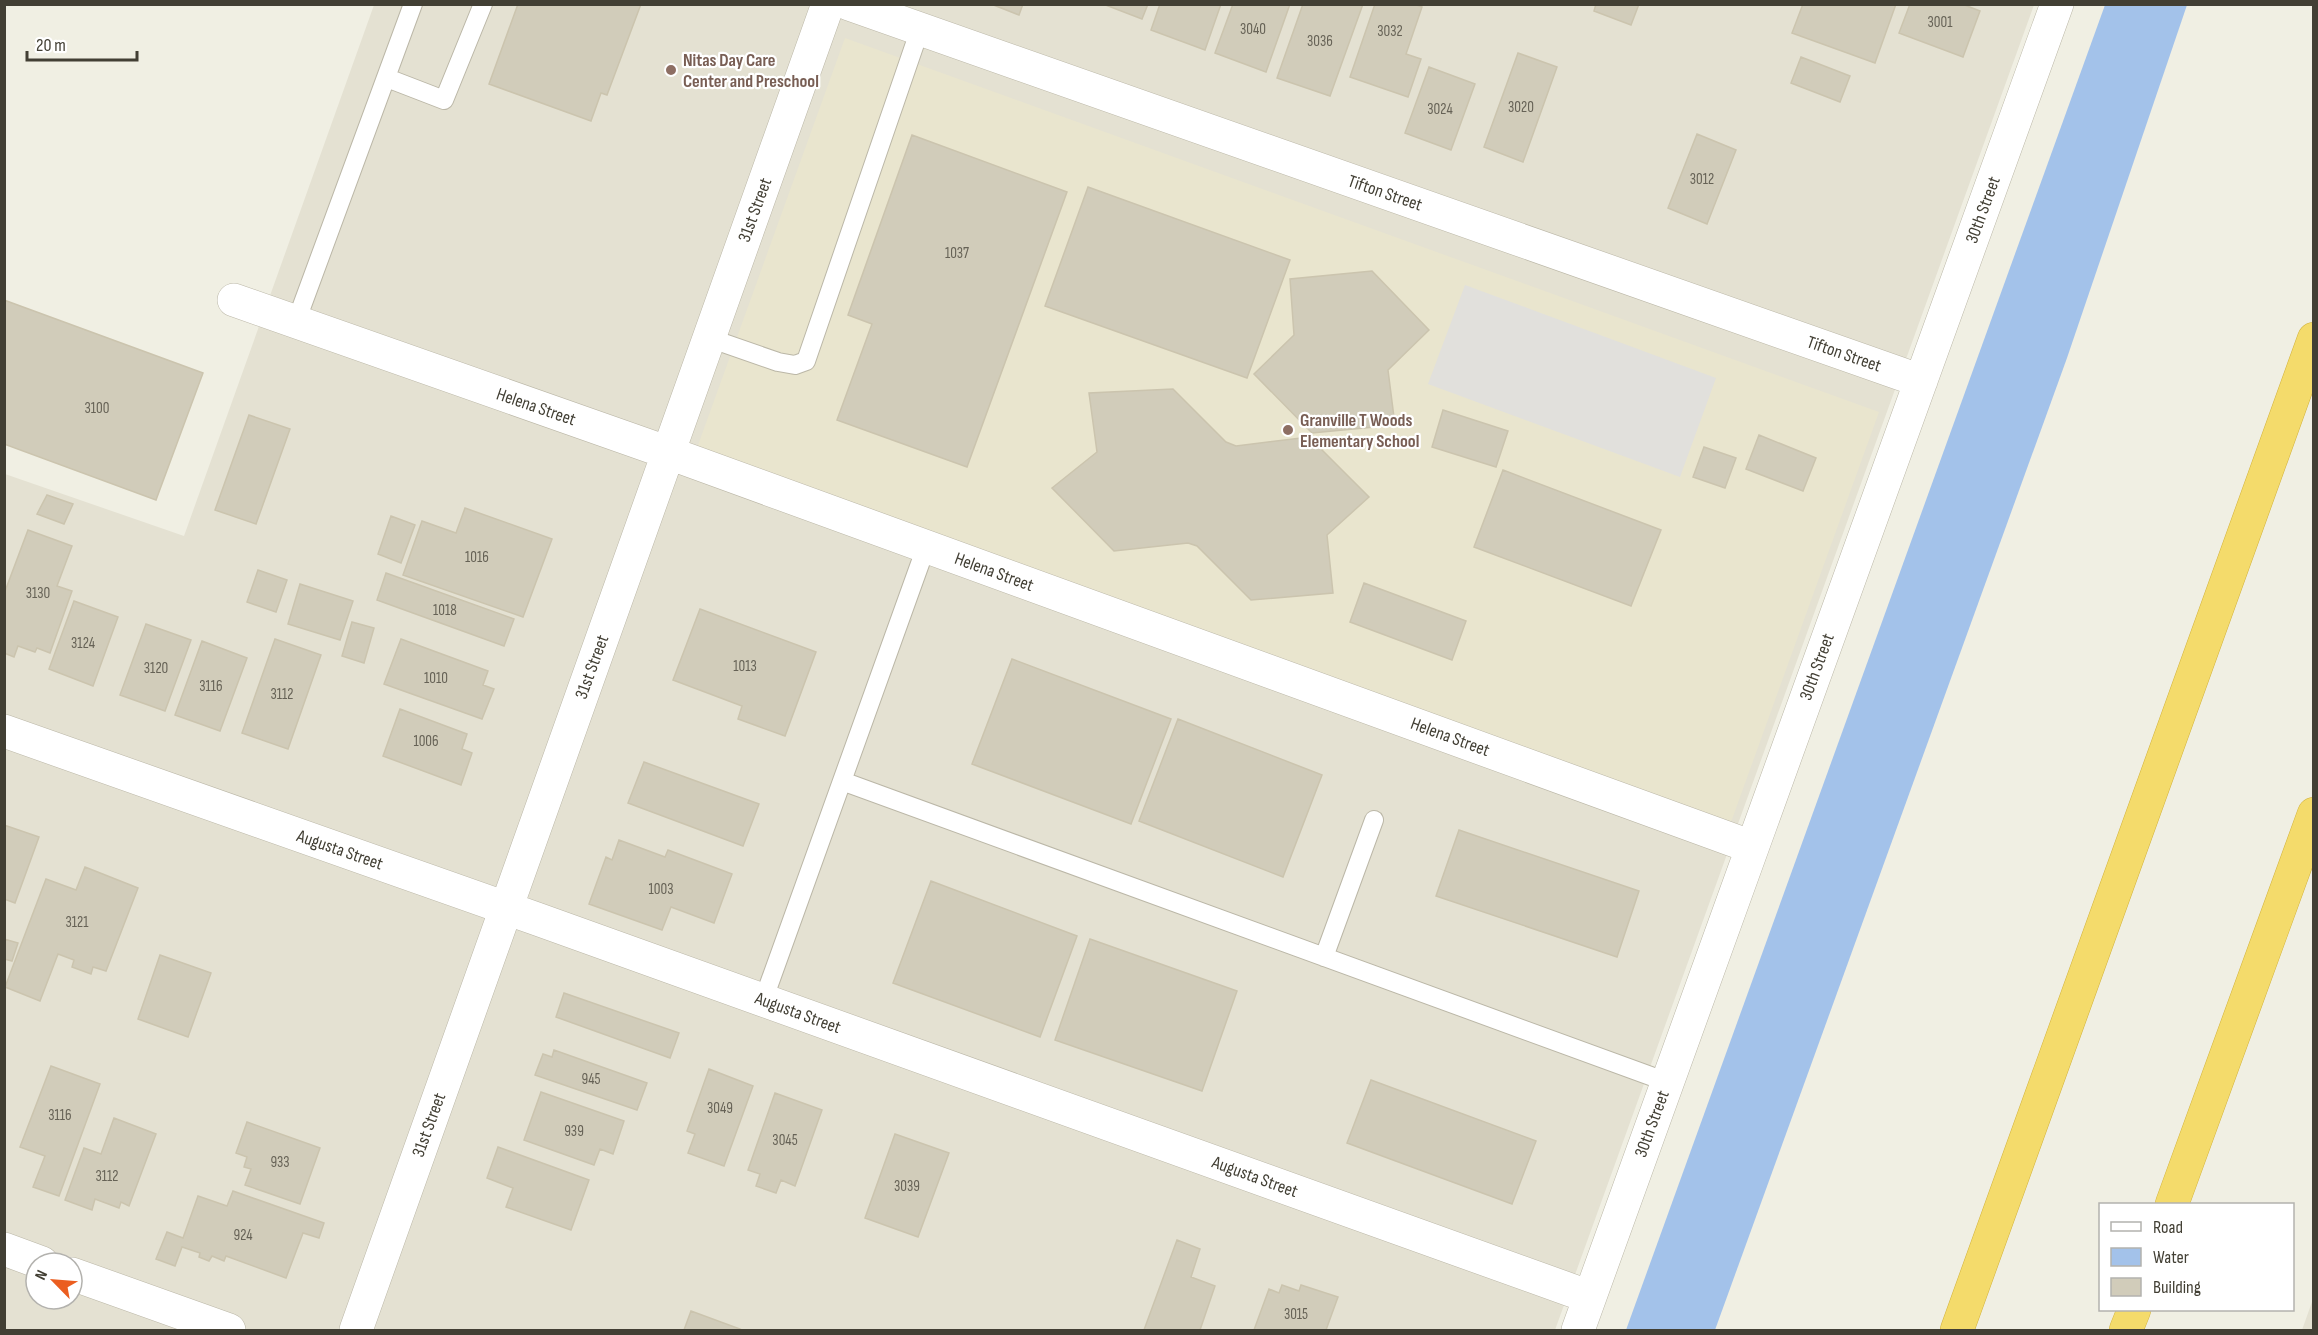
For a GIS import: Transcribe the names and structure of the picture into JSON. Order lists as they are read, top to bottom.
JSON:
{
  "streets": {
    "street": [
      "Tifton Street",
      "31st Street",
      "30th Street",
      "Helena Street",
      "Augusta Street"
    ]
  },
  "crossings": [
    ["Tifton Street", "30th Street"],
    ["31st Street", "Helena Street"],
    ["31st Street", "Augusta Street"],
    ["30th Street", "Helena Street"],
    ["30th Street", "Augusta Street"]
  ],
  "places": ["Nitas Day Care Center and Preschool", "Granville T Woods Elementary School"],
  "house_numbers": [
    "3001",
    "3040",
    "3032",
    "3036",
    "3020",
    "3024",
    "3012",
    "1037",
    "3100",
    "1016",
    "3130",
    "1018",
    "3124",
    "1013",
    "3120",
    "1010",
    "3116",
    "3112",
    "1006",
    "1003",
    "3121",
    "945",
    "3049",
    "3116",
    "939",
    "3045",
    "933",
    "3112",
    "3039",
    "924",
    "3015"
  ],
  "legend": ["Road", "Water", "Building"],
  "scale_bar": "20 m",
  "north": "top left"
}
